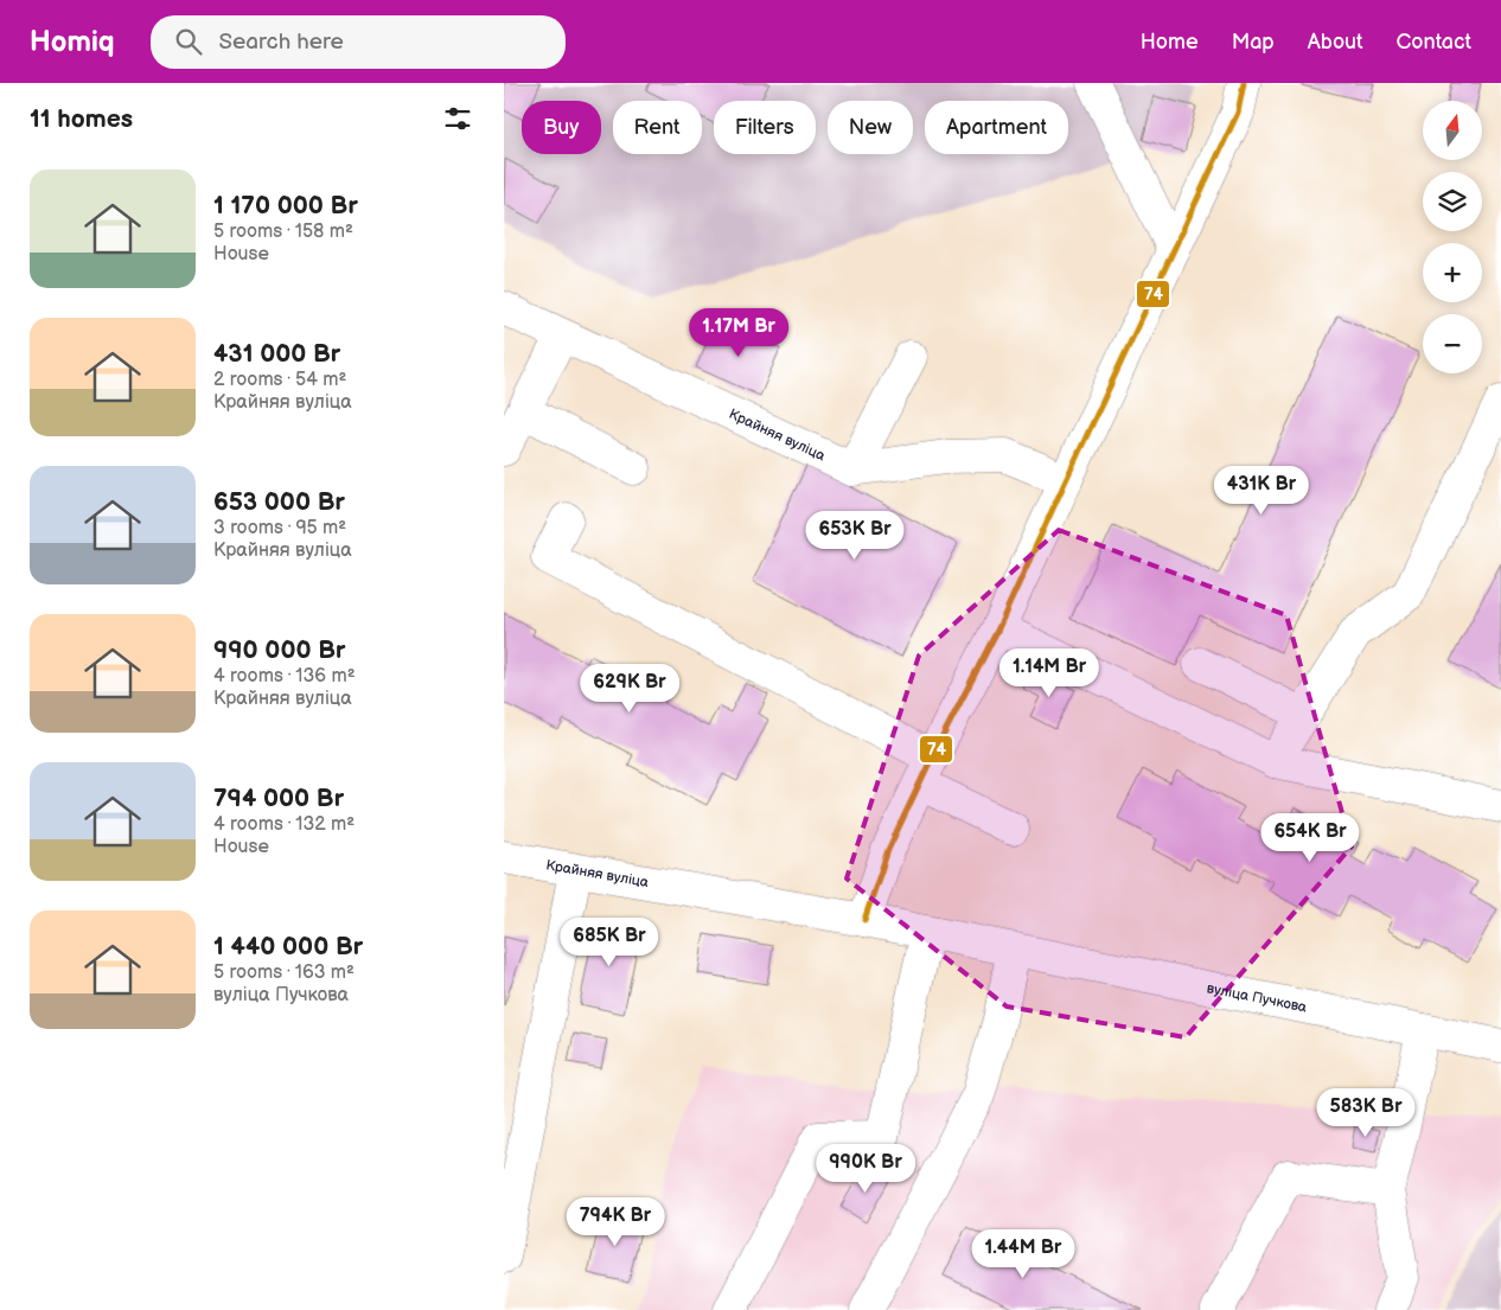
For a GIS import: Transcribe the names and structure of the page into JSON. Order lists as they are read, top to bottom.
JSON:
{
  "streets": {
    "street": ["Крайняя вуліца", "вуліца Пучкова"]
  },
  "crossings": [
    ["Крайняя вуліца", "вуліца Пучкова"]
  ],
  "lines": ["transit line 74"],
  "north": "top",
  "page": {
    "header": "Homiq",
    "search": "Search here",
    "nav": [
      "Home",
      "Map",
      "About",
      "Contact"
    ],
    "heading": "11 homes",
    "map_buttons": ["+", "−"],
    "chip": [
      "Buy",
      "Rent",
      "Filters",
      "New",
      "Apartment"
    ],
    "list": [
      {
        "name": "1 170 000 Br",
        "note": "5 rooms · 158 m² · House"
      },
      {
        "name": "431 000 Br",
        "note": "2 rooms · 54 m² · Крайняя вуліца"
      },
      {
        "name": "653 000 Br",
        "note": "3 rooms · 95 m² · Крайняя вуліца"
      },
      {
        "name": "990 000 Br",
        "note": "4 rooms · 136 m² · Крайняя вуліца"
      },
      {
        "name": "794 000 Br",
        "note": "4 rooms · 132 m² · House"
      },
      {
        "name": "1 440 000 Br",
        "note": "5 rooms · 163 m² · вуліца Пучкова"
      }
    ],
    "price": [
      "1.17M Br",
      "431K Br",
      "653K Br",
      "1.14M Br",
      "629K Br",
      "654K Br",
      "685K Br",
      "583K Br",
      "990K Br",
      "794K Br",
      "1.44M Br"
    ]
  }
}
